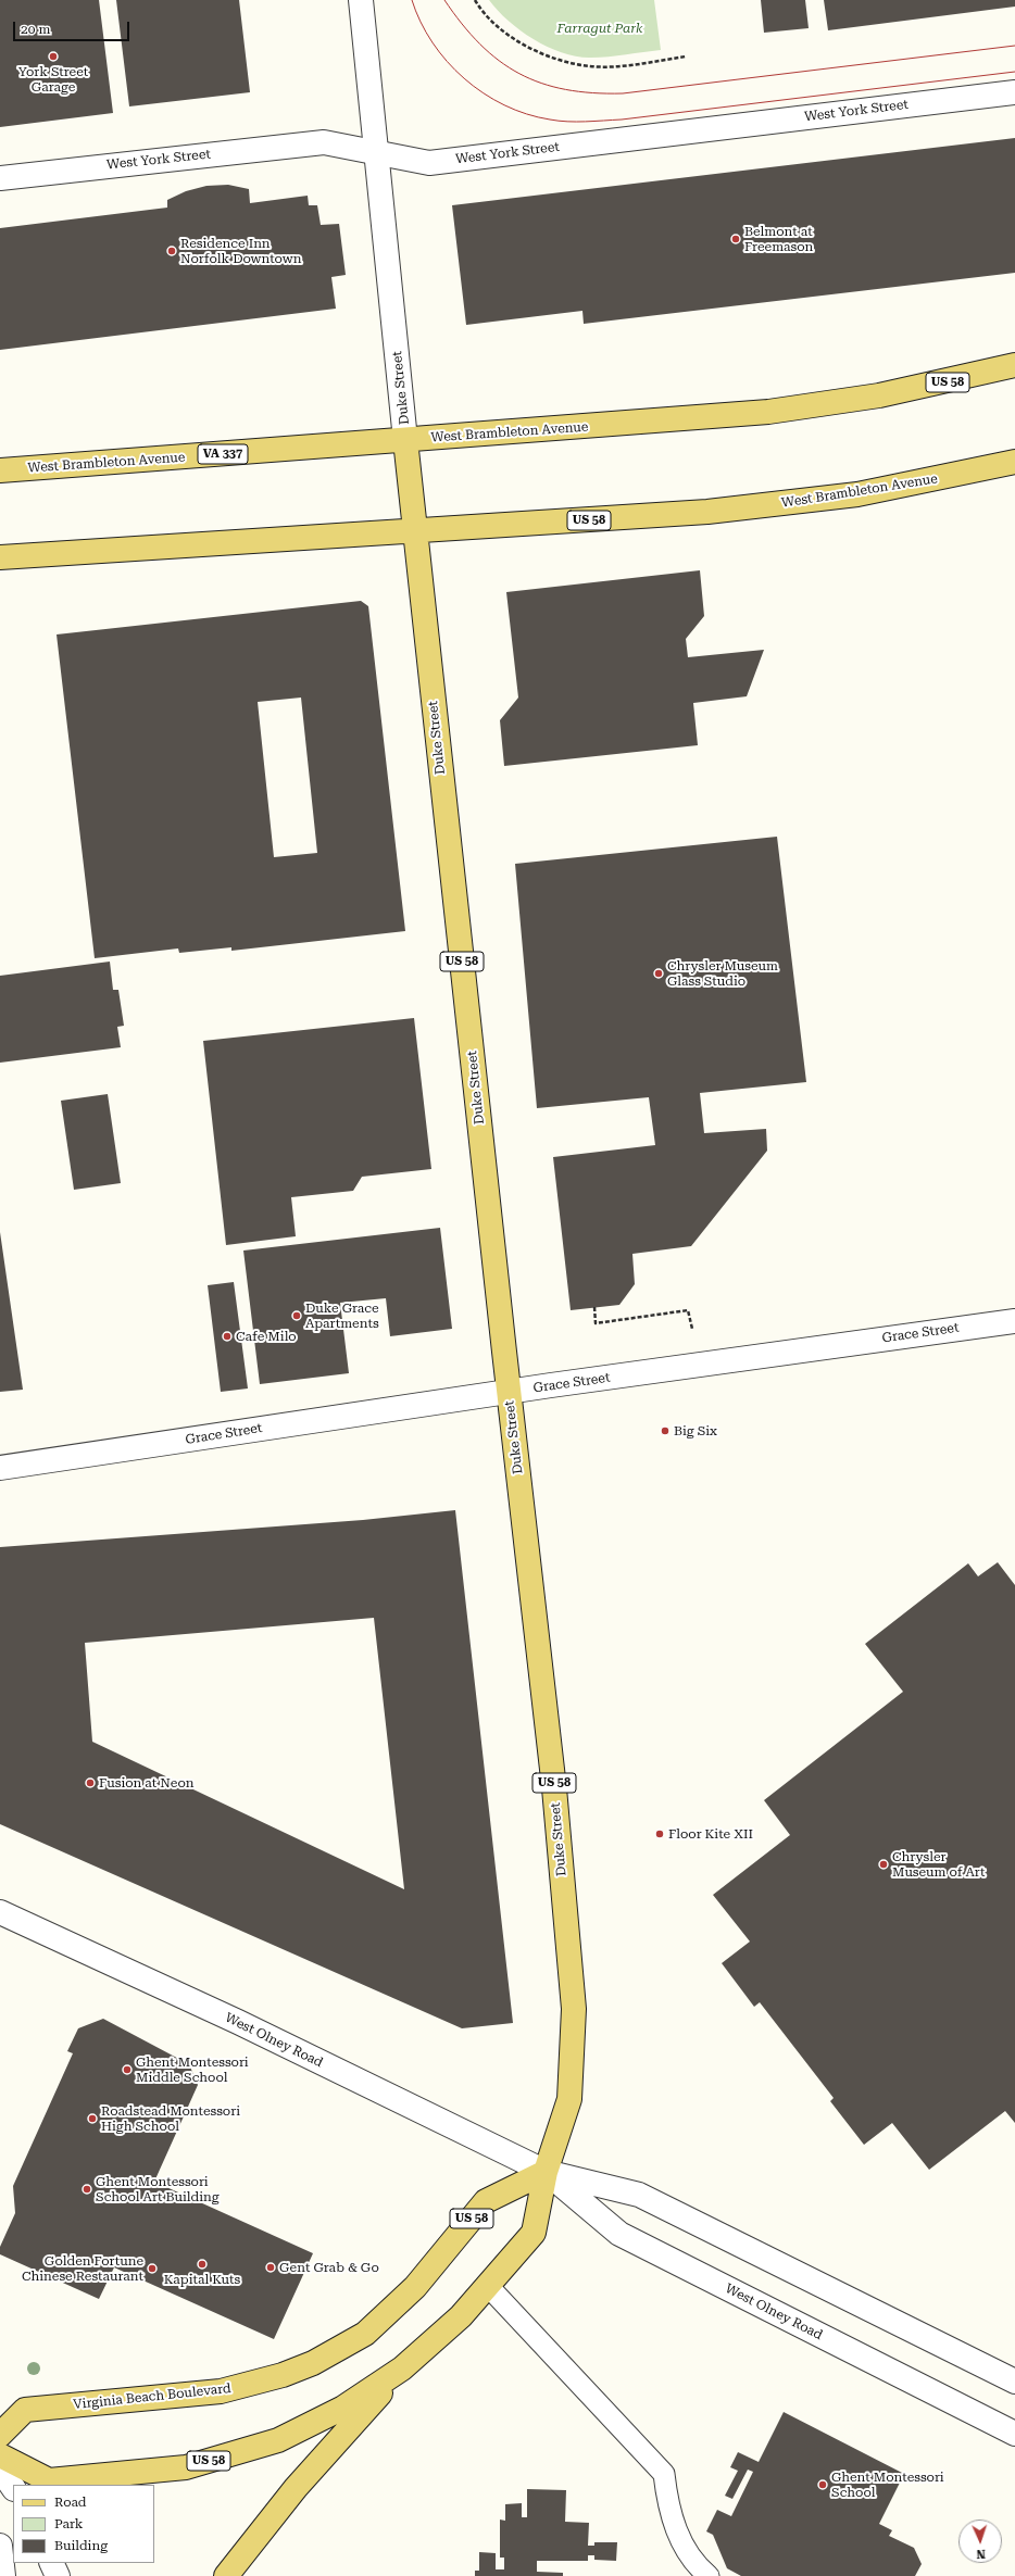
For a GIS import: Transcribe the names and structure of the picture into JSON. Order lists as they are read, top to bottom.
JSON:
{
  "streets": {
    "main road": [
      "US 58",
      "Duke Street",
      "West Brambleton Avenue",
      "VA 337",
      "Virginia Beach Boulevard"
    ],
    "street": ["West York Street", "Grace Street", "West Olney Road"]
  },
  "crossings": [
    ["West York Street", "Duke Street"],
    ["US 58", "Duke Street"],
    ["US 58", "West Olney Road"],
    ["US 58", "Virginia Beach Boulevard"],
    ["Duke Street", "West Brambleton Avenue"],
    ["Duke Street", "Grace Street"],
    ["Duke Street", "West Olney Road"],
    ["Duke Street", "Virginia Beach Boulevard"],
    ["West Olney Road", "Virginia Beach Boulevard"]
  ],
  "parks": ["Farragut Park"],
  "places": [
    "York Street Garage",
    "Belmont at Freemason",
    "Residence Inn Norfolk Downtown",
    "Chrysler Museum Glass Studio",
    "Duke Grace Apartments",
    "Cafe Milo",
    "Big Six",
    "Fusion at Neon",
    "Floor Kite XII",
    "Chrysler Museum of Art",
    "Ghent Montessori Middle School",
    "Roadstead Montessori High School",
    "Ghent Montessori School Art Building",
    "Kapital Kuts",
    "Gent Grab & Go",
    "Golden Fortune Chinese Restaurant",
    "Ghent Montessori School"
  ],
  "legend": ["Road", "Park", "Building"],
  "scale_bar": "20 m",
  "north": "bottom"
}
